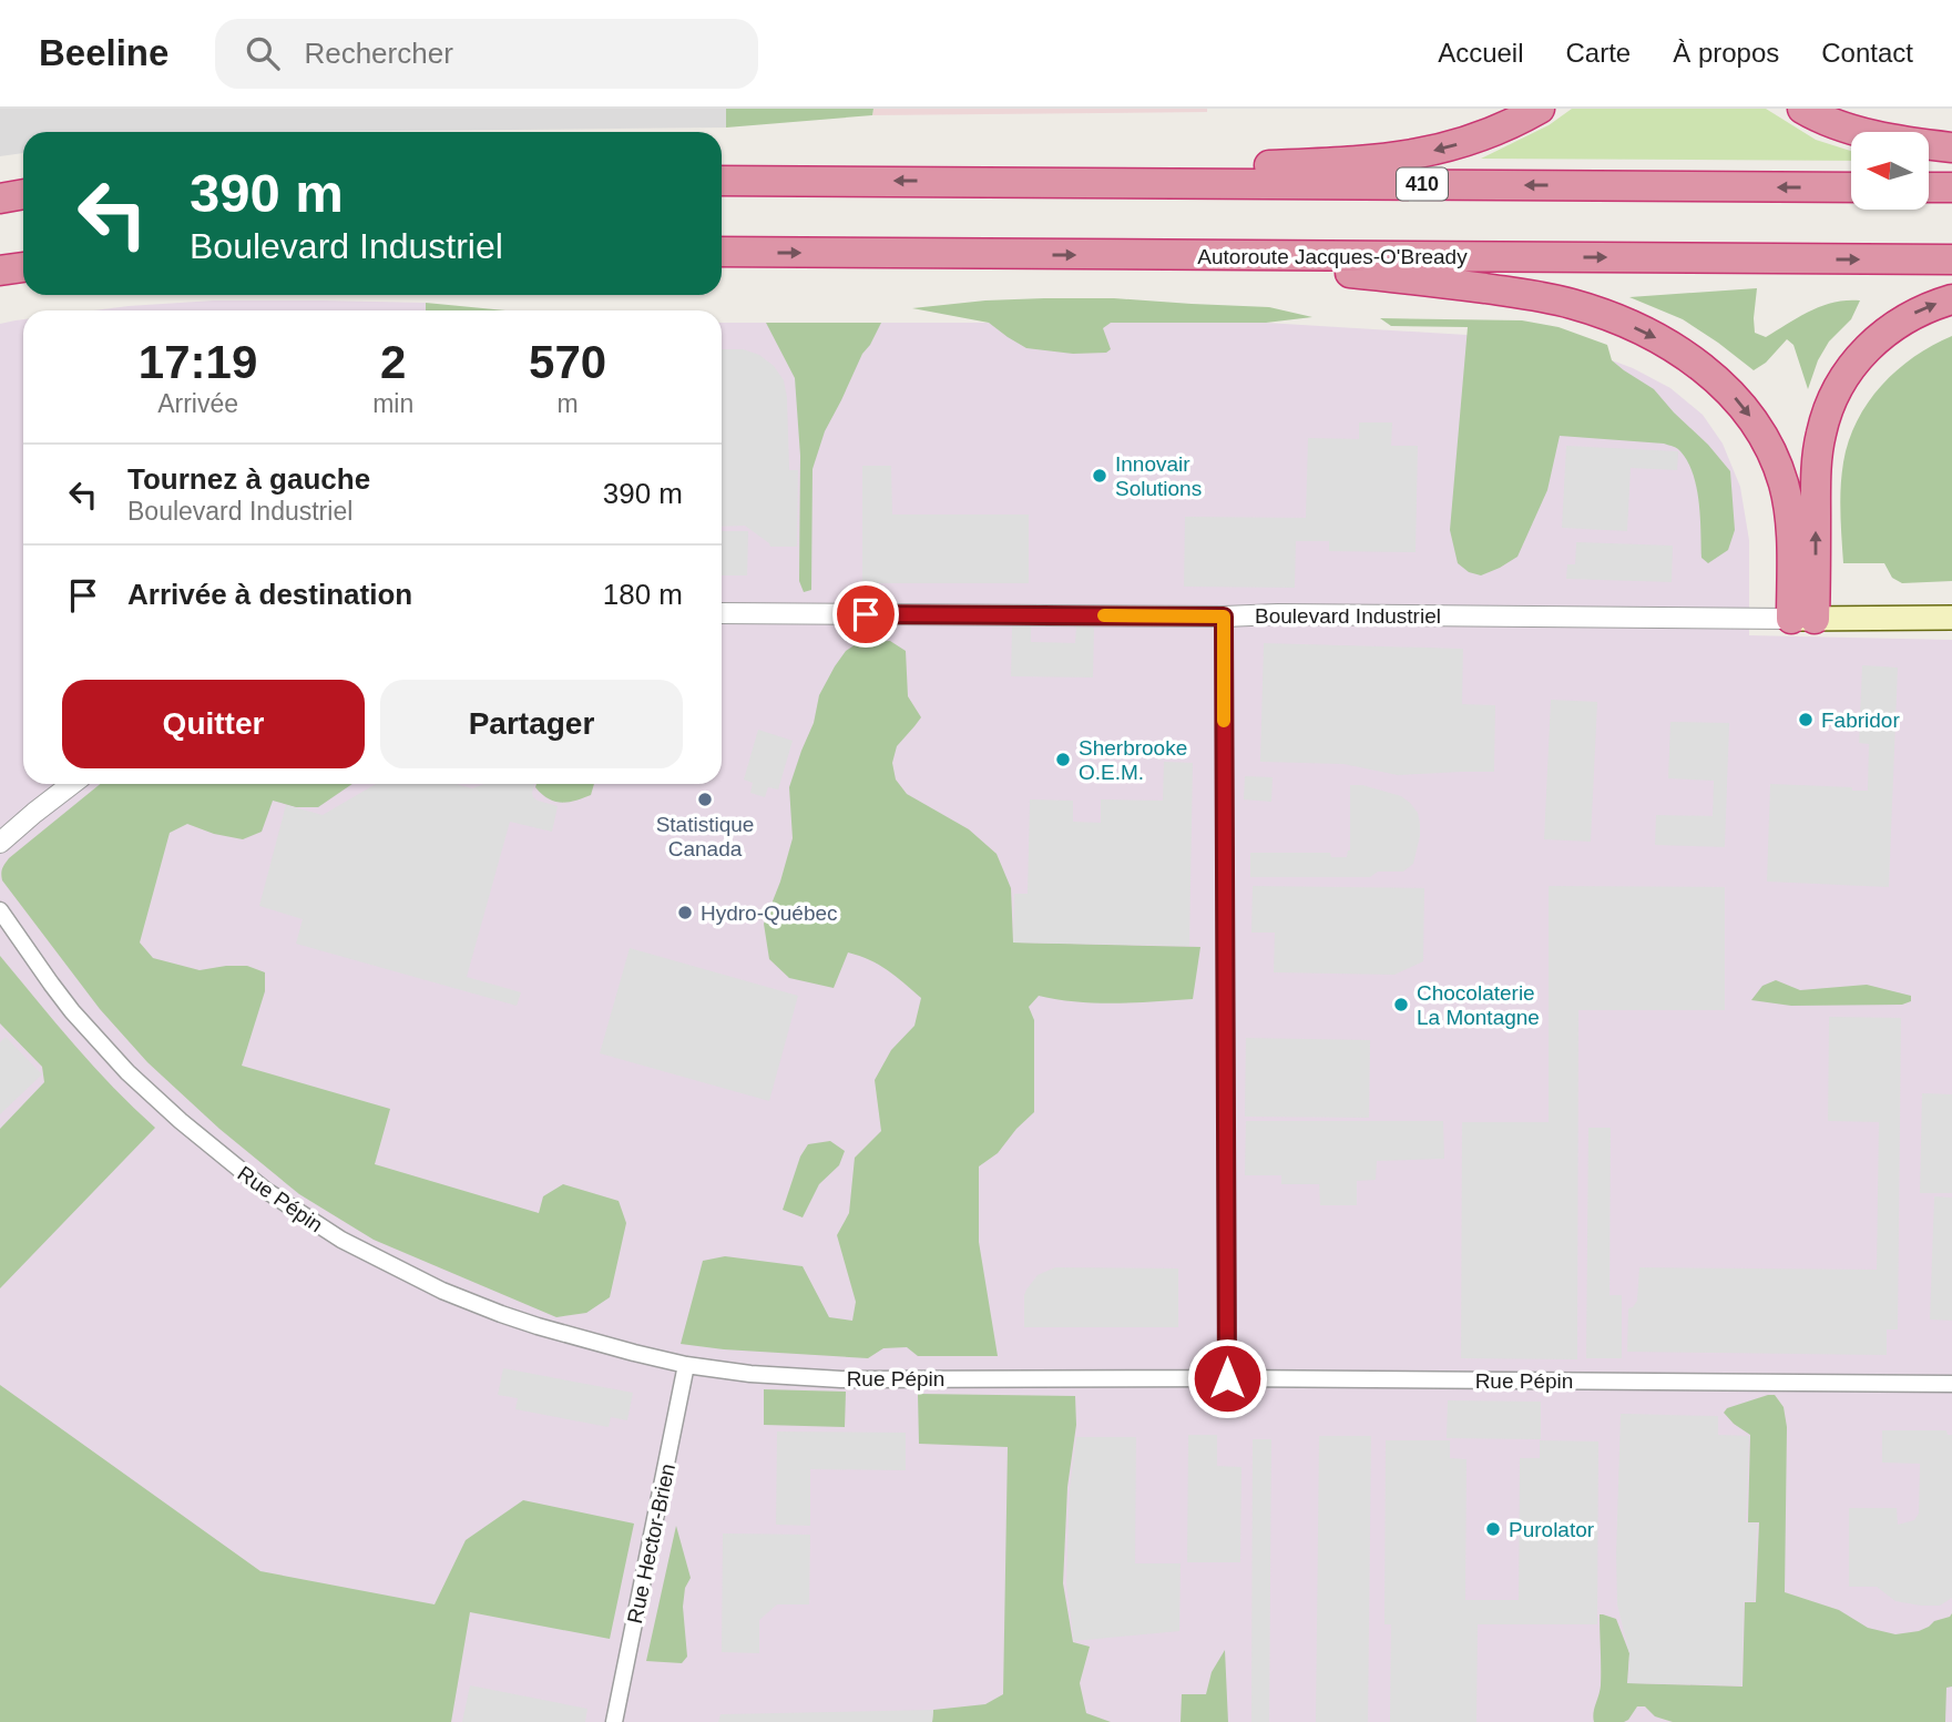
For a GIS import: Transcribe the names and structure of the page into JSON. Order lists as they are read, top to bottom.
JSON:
{
  "streets": {
    "highway": ["410", "Autoroute Jacques-O'Bready"],
    "main road": ["Boulevard Industriel"],
    "street": ["Rue Pépin", "Rue Hector-Brien"]
  },
  "crossings": [
    ["Rue Pépin", "Rue Hector-Brien"]
  ],
  "places": [
    "Innovair Solutions",
    "Fabridor",
    "Sherbrooke O.E.M.",
    "Statistique Canada",
    "Hydro-Québec",
    "Chocolaterie La Montagne",
    "Purolator"
  ],
  "north": "left",
  "page": {
    "header": "Beeline",
    "search": "Rechercher",
    "nav": [
      "Accueil",
      "Carte",
      "À propos",
      "Contact"
    ],
    "turn": ["390 m", "Boulevard Industriel"],
    "eta": [
      "17:19",
      "Arrivée",
      "2",
      "min",
      "570",
      "m"
    ],
    "list": [
      {
        "name": "Tournez à gauche",
        "note": "Boulevard Industriel",
        "value": "390 m"
      },
      {
        "name": "Arrivée à destination",
        "value": "180 m"
      }
    ],
    "buttons": ["Quitter", "Partager"]
  }
}
